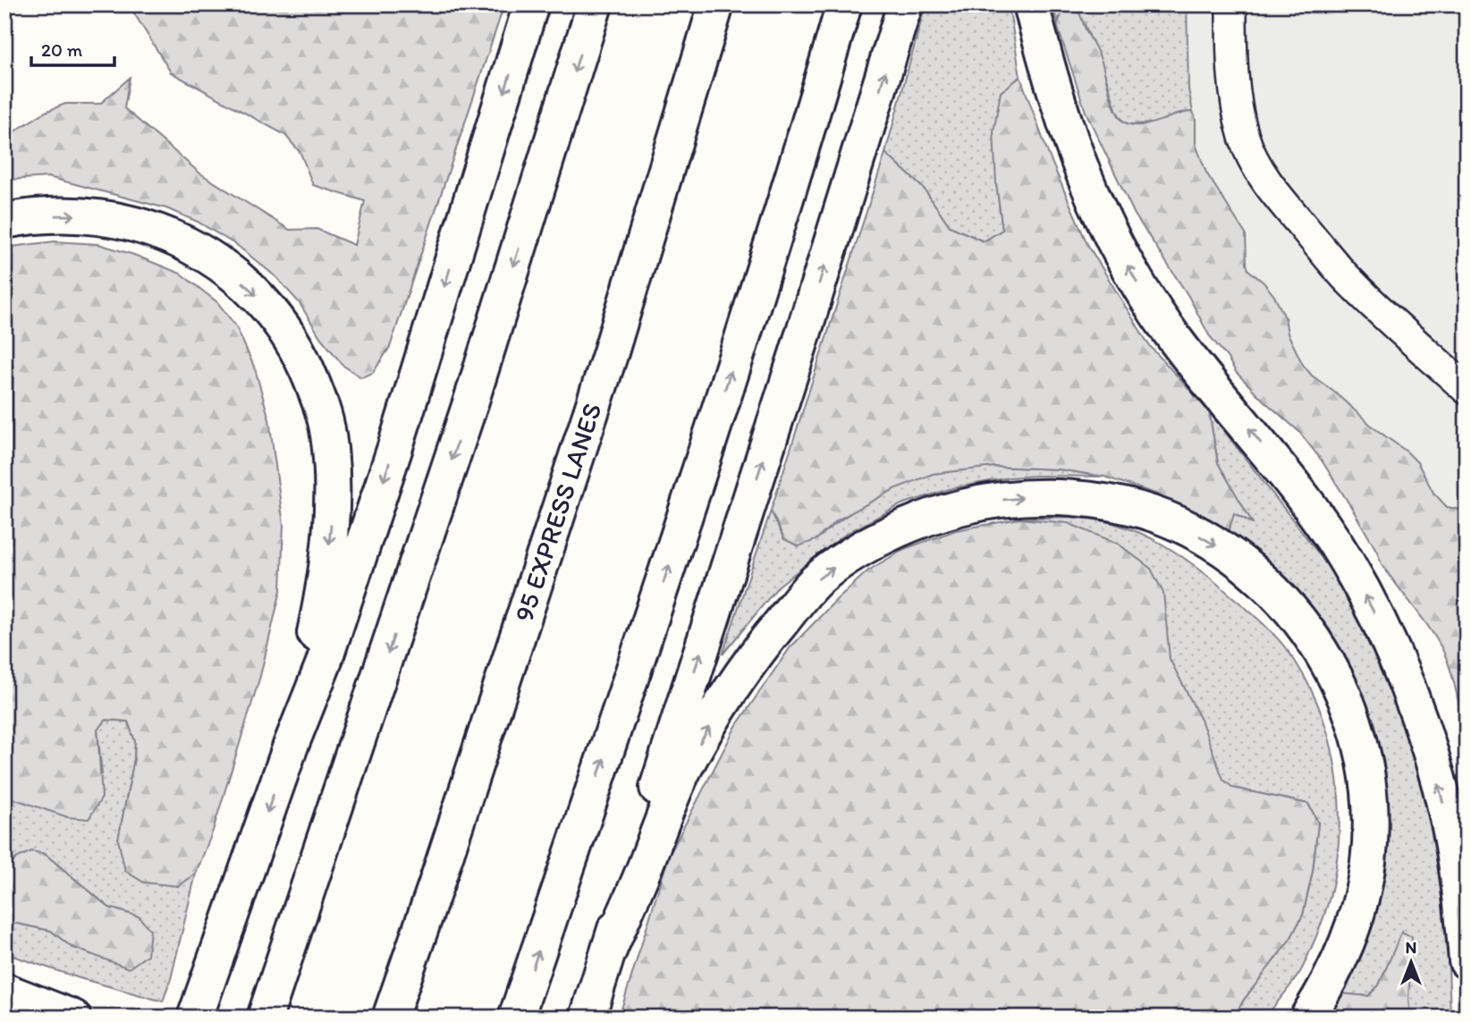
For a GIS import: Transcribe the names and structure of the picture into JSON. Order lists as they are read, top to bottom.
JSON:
{
  "streets": {
    "highway": ["95 EXPRESS LANES"]
  },
  "scale_bar": "20 m",
  "north": "top"
}
